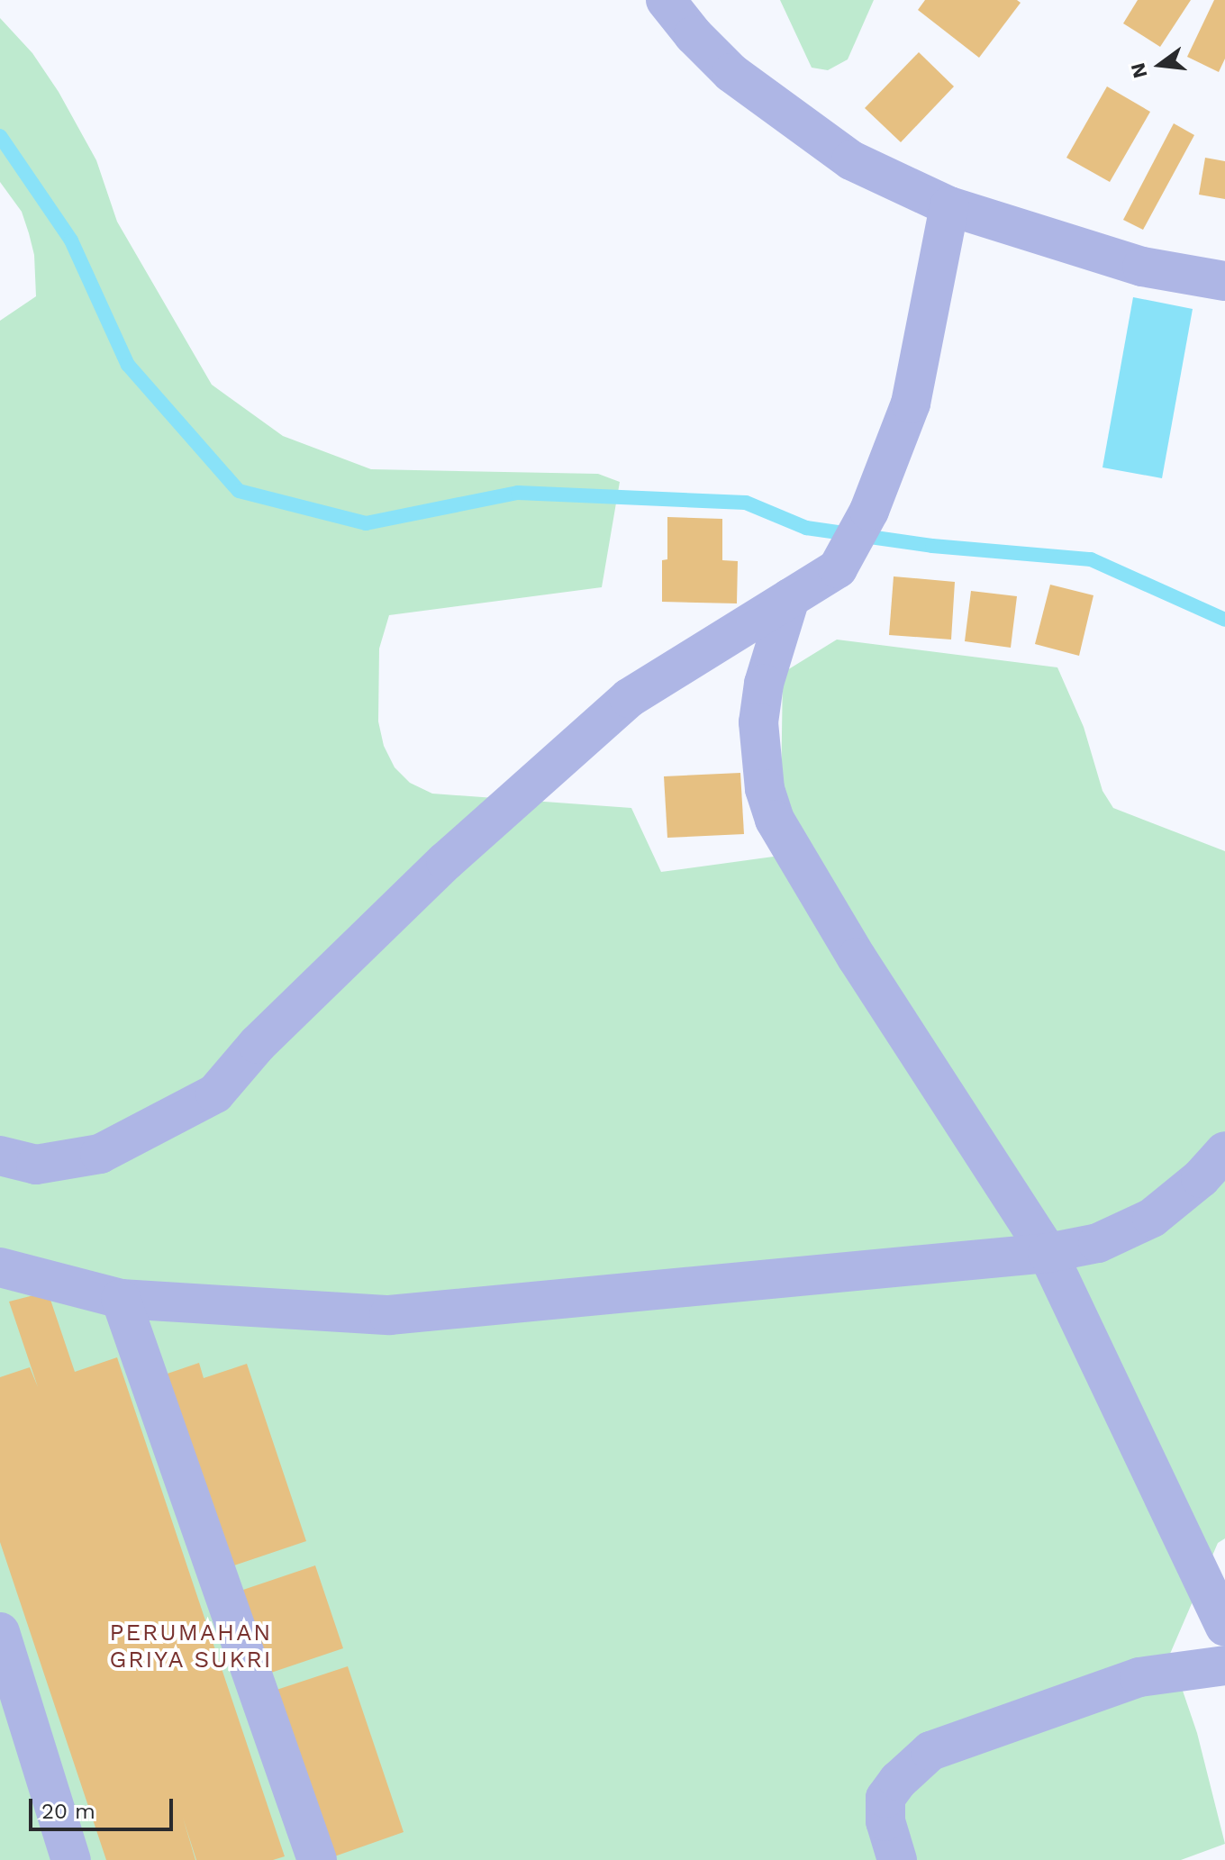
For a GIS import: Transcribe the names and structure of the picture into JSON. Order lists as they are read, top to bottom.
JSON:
{
  "districts": ["PERUMAHAN GRIYA SUKRI"],
  "scale_bar": "20 m",
  "north": "left"
}
